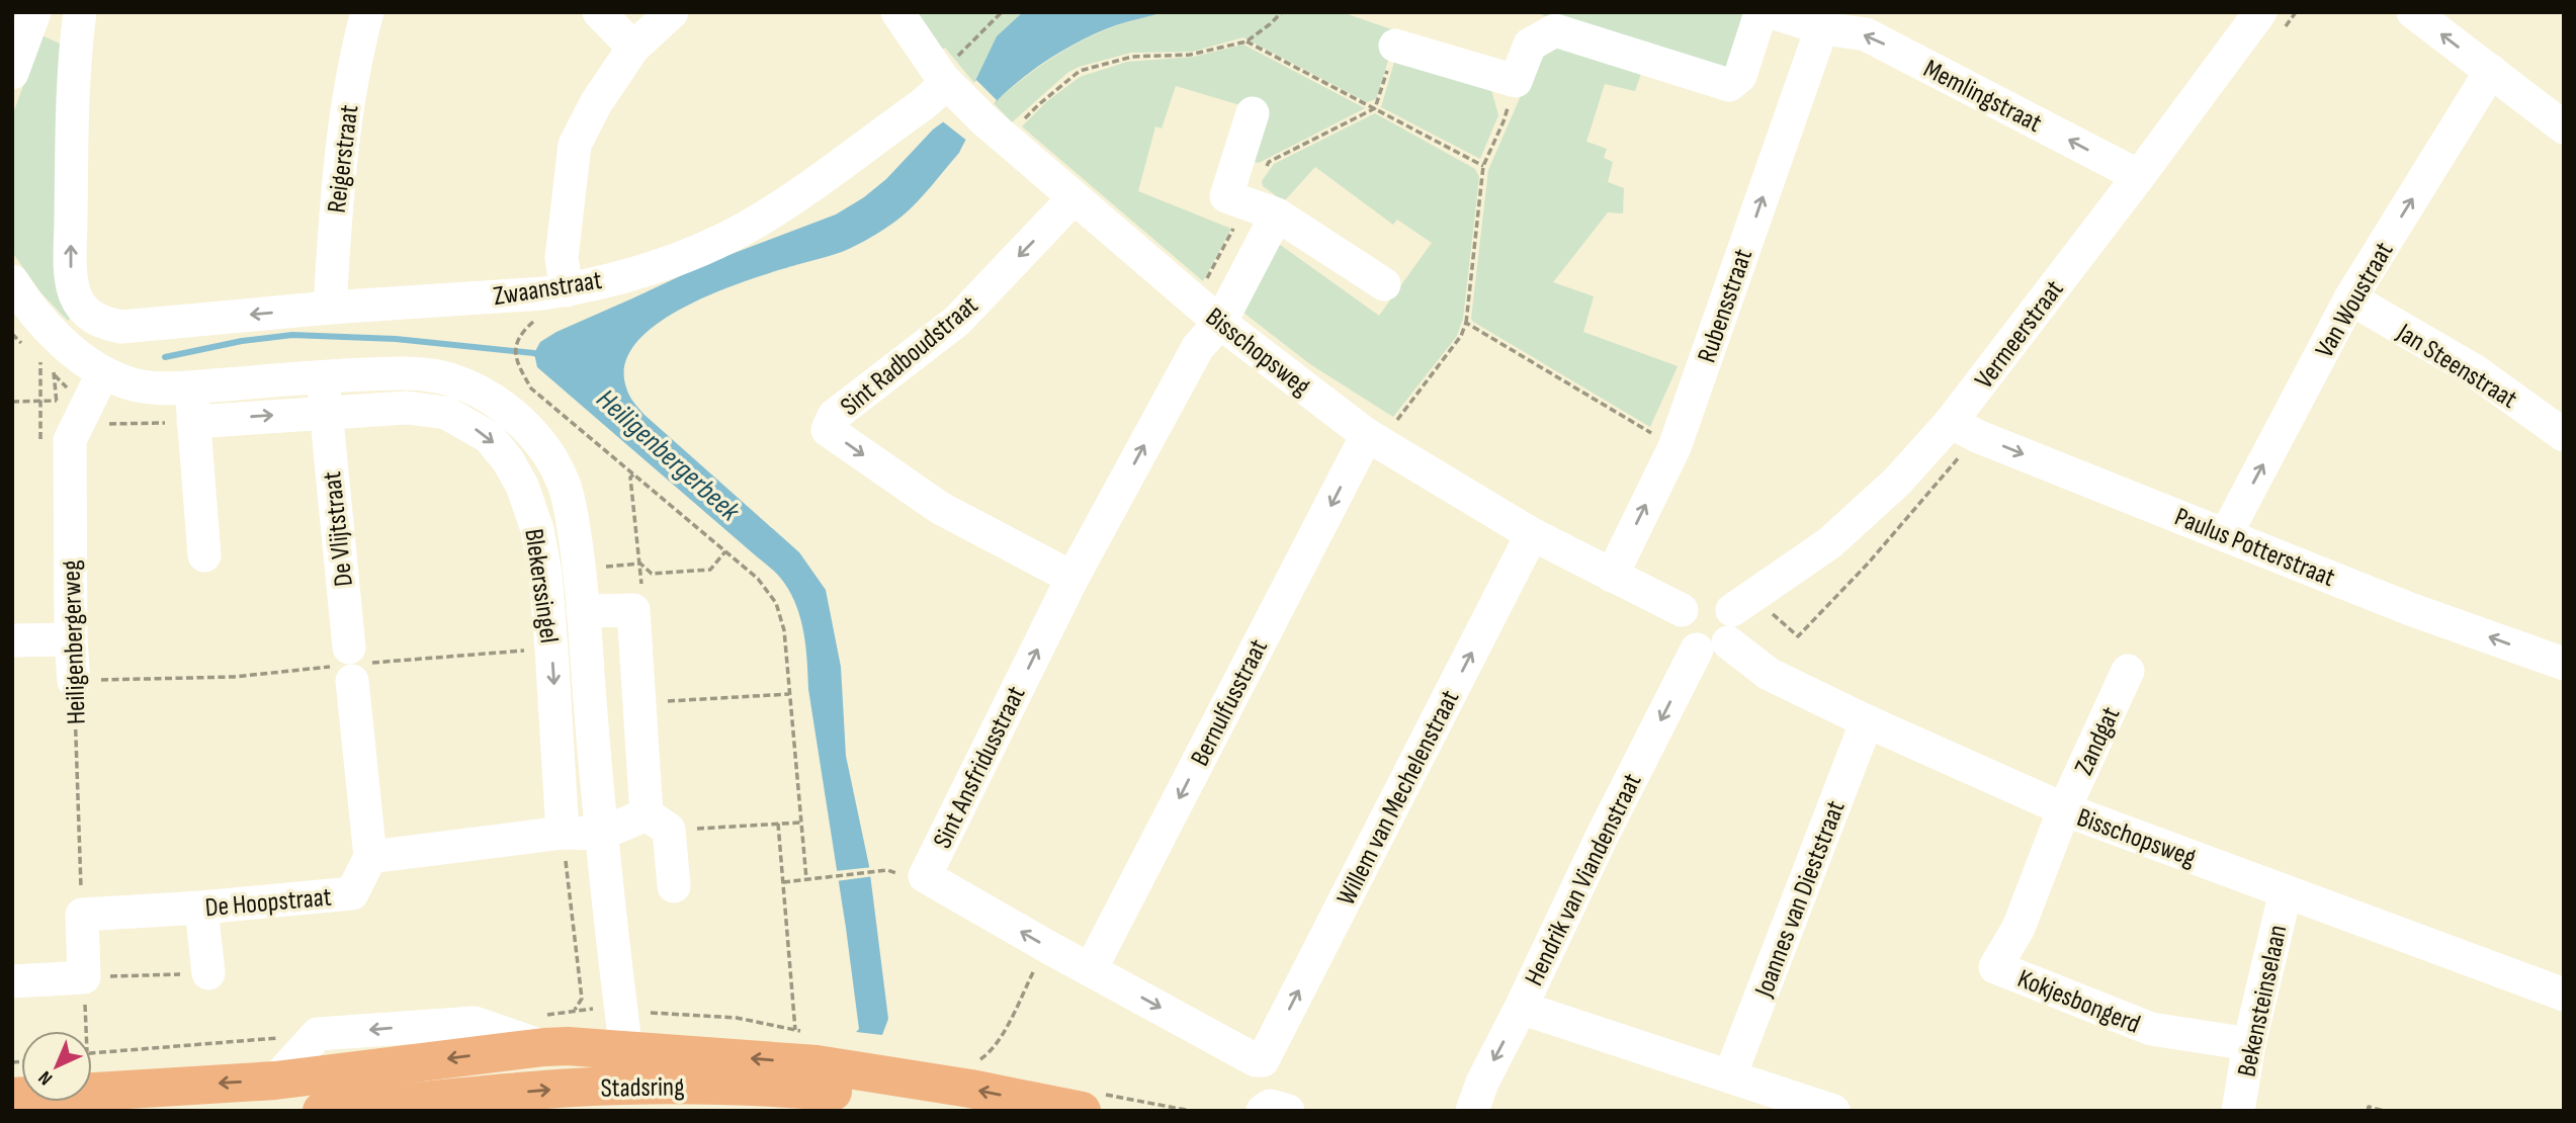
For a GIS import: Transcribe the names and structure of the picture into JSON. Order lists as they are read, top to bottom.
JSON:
{
  "streets": {
    "main road": ["Stadsring"],
    "street": [
      "Memlingstraat",
      "Reigerstraat",
      "Zwaanstraat",
      "Van Woustraat",
      "Rubensstraat",
      "Vermeerstraat",
      "Bisschopsweg",
      "Sint Radboudstraat",
      "Jan Steenstraat",
      "De Vlijtstraat",
      "Paulus Potterstraat",
      "Blekerssingel",
      "Heiligenbergerweg",
      "Bernulfusstraat",
      "Zandgat",
      "Sint Ansfridusstraat",
      "Willem van Mechelenstraat",
      "Hendrik van Viandenstraat",
      "Joannes van Dieststraat",
      "De Hoopstraat",
      "Kokjesbongerd",
      "Bekensteinselaan"
    ]
  },
  "crossings": [
    ["Memlingstraat", "Rubensstraat"],
    ["Memlingstraat", "Vermeerstraat"],
    ["Reigerstraat", "Zwaanstraat"],
    ["Zwaanstraat", "Bisschopsweg"],
    ["Van Woustraat", "Jan Steenstraat"],
    ["Van Woustraat", "Paulus Potterstraat"],
    ["Rubensstraat", "Bisschopsweg"],
    ["Vermeerstraat", "Bisschopsweg"],
    ["Vermeerstraat", "Paulus Potterstraat"],
    ["Vermeerstraat", "Hendrik van Viandenstraat"],
    ["Bisschopsweg", "Sint Radboudstraat"],
    ["Bisschopsweg", "Bernulfusstraat"],
    ["Bisschopsweg", "Zandgat"],
    ["Bisschopsweg", "Sint Ansfridusstraat"],
    ["Bisschopsweg", "Willem van Mechelenstraat"],
    ["Bisschopsweg", "Hendrik van Viandenstraat"],
    ["Bisschopsweg", "Joannes van Dieststraat"],
    ["Bisschopsweg", "Kokjesbongerd"],
    ["Bisschopsweg", "Bekensteinselaan"],
    ["Sint Radboudstraat", "Sint Ansfridusstraat"],
    ["De Vlijtstraat", "Blekerssingel"],
    ["De Vlijtstraat", "De Hoopstraat"],
    ["Blekerssingel", "Heiligenbergerweg"],
    ["Blekerssingel", "Stadsring"],
    ["Heiligenbergerweg", "De Hoopstraat"],
    ["Bernulfusstraat", "Sint Ansfridusstraat"],
    ["Zandgat", "Kokjesbongerd"],
    ["Sint Ansfridusstraat", "Willem van Mechelenstraat"],
    ["Kokjesbongerd", "Bekensteinselaan"]
  ],
  "one_way": [
    "Memlingstraat",
    "Van Woustraat",
    "Rubensstraat",
    "Bernulfusstraat",
    "Willem van Mechelenstraat",
    "Hendrik van Viandenstraat"
  ],
  "water": ["Heiligenbergerbeek"],
  "north": "bottom left"
}
